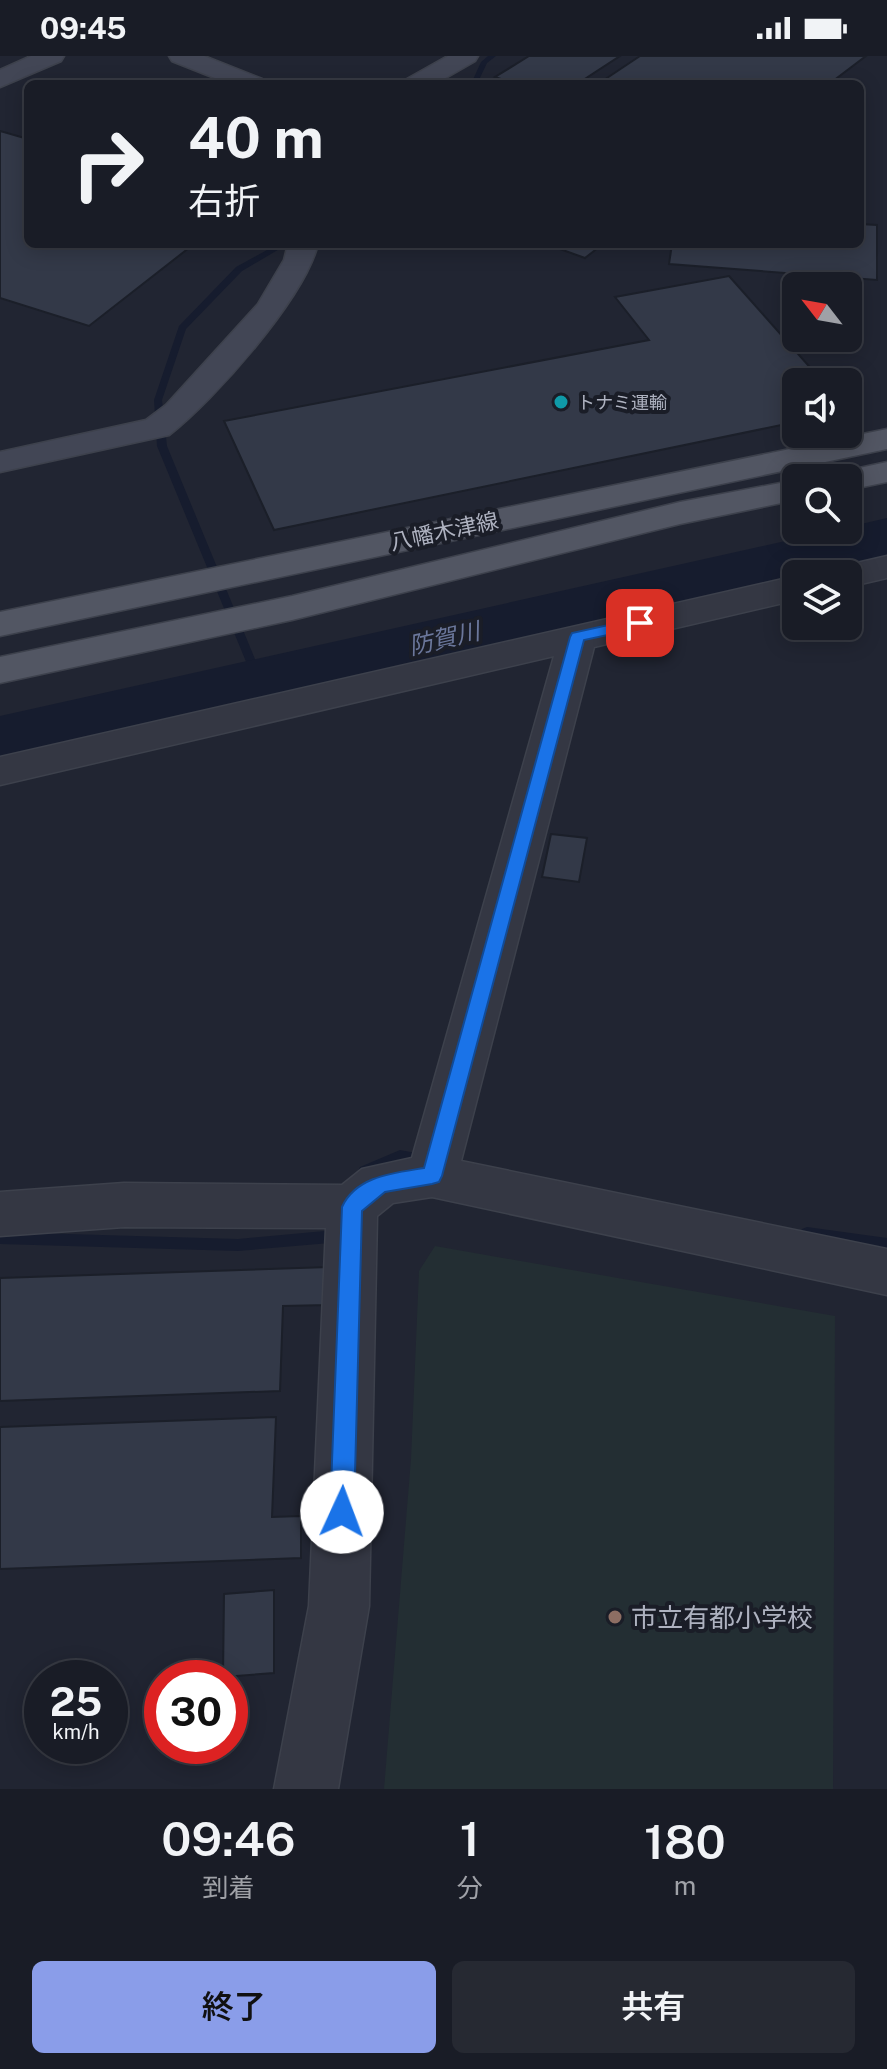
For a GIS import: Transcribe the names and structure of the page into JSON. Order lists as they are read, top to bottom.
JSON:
{
  "streets": {
    "main road": ["八幡木津線"]
  },
  "water": ["防賀川"],
  "places": ["トナミ運輸", "市立有都小学校"],
  "north": "top left",
  "page": {
    "status": "09:45",
    "turn": ["40 m", "右折"],
    "speed": "25 km/h",
    "limit": "30",
    "eta": [
      "09:46",
      "到着",
      "1",
      "分",
      "180",
      "m"
    ],
    "buttons": ["終了", "共有"]
  }
}
